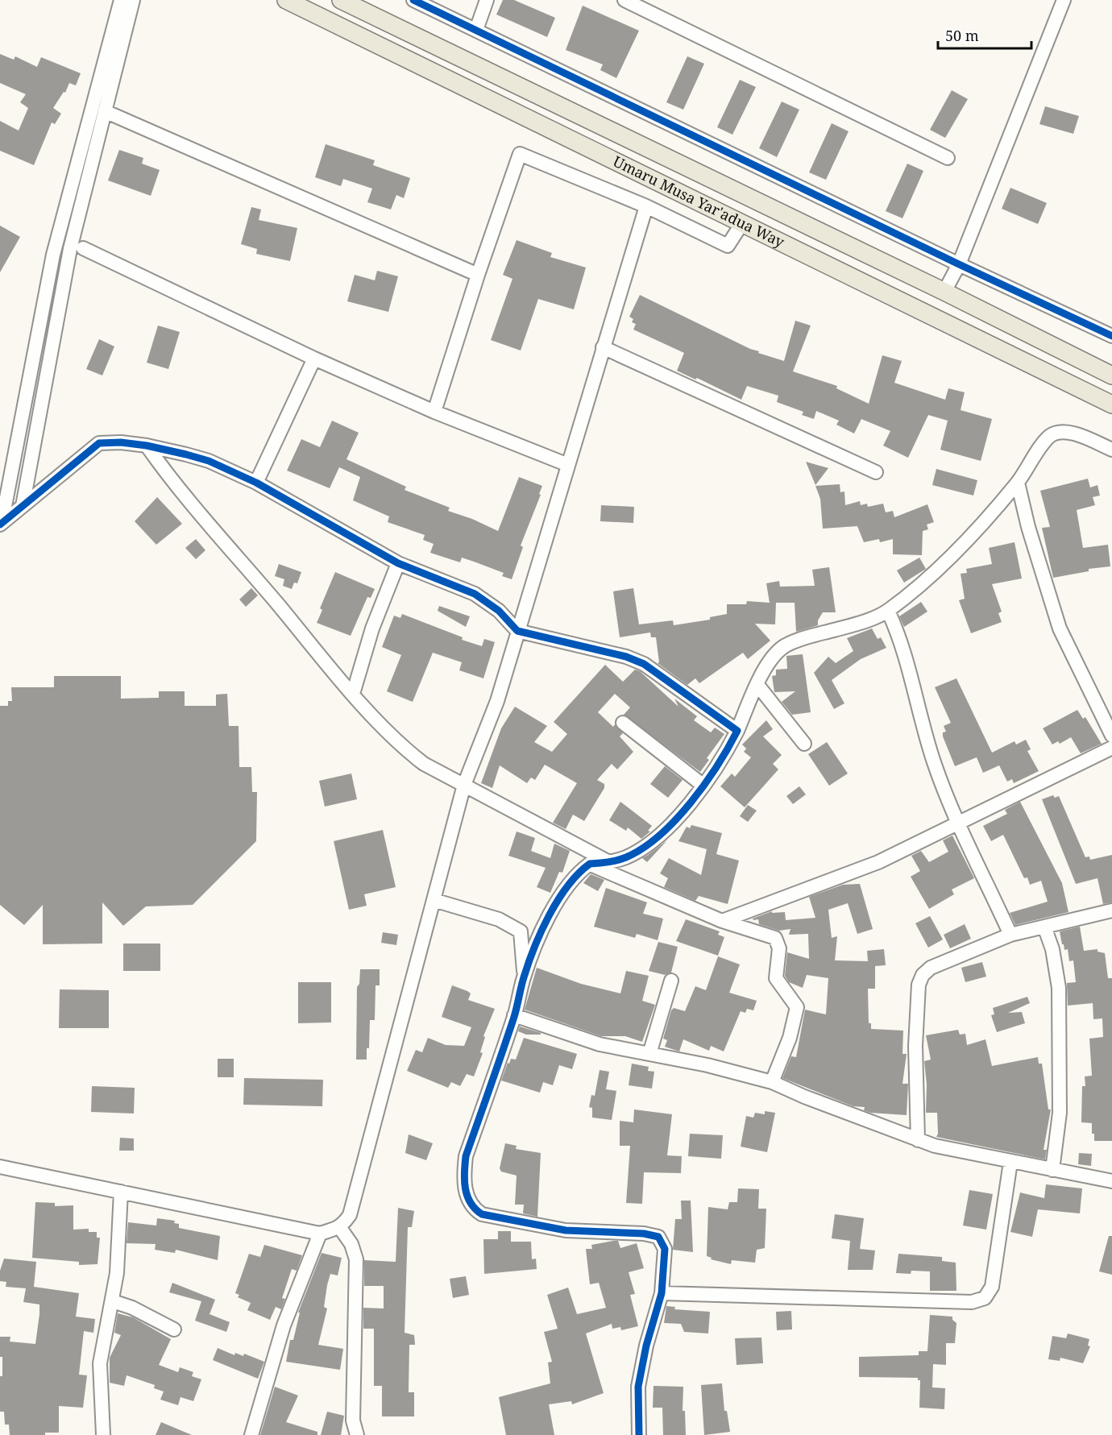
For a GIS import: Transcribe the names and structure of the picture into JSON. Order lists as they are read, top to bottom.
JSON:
{
  "streets": {
    "main road": ["Umaru Musa Yar'adua Way"]
  },
  "scale_bar": "50 m"
}
